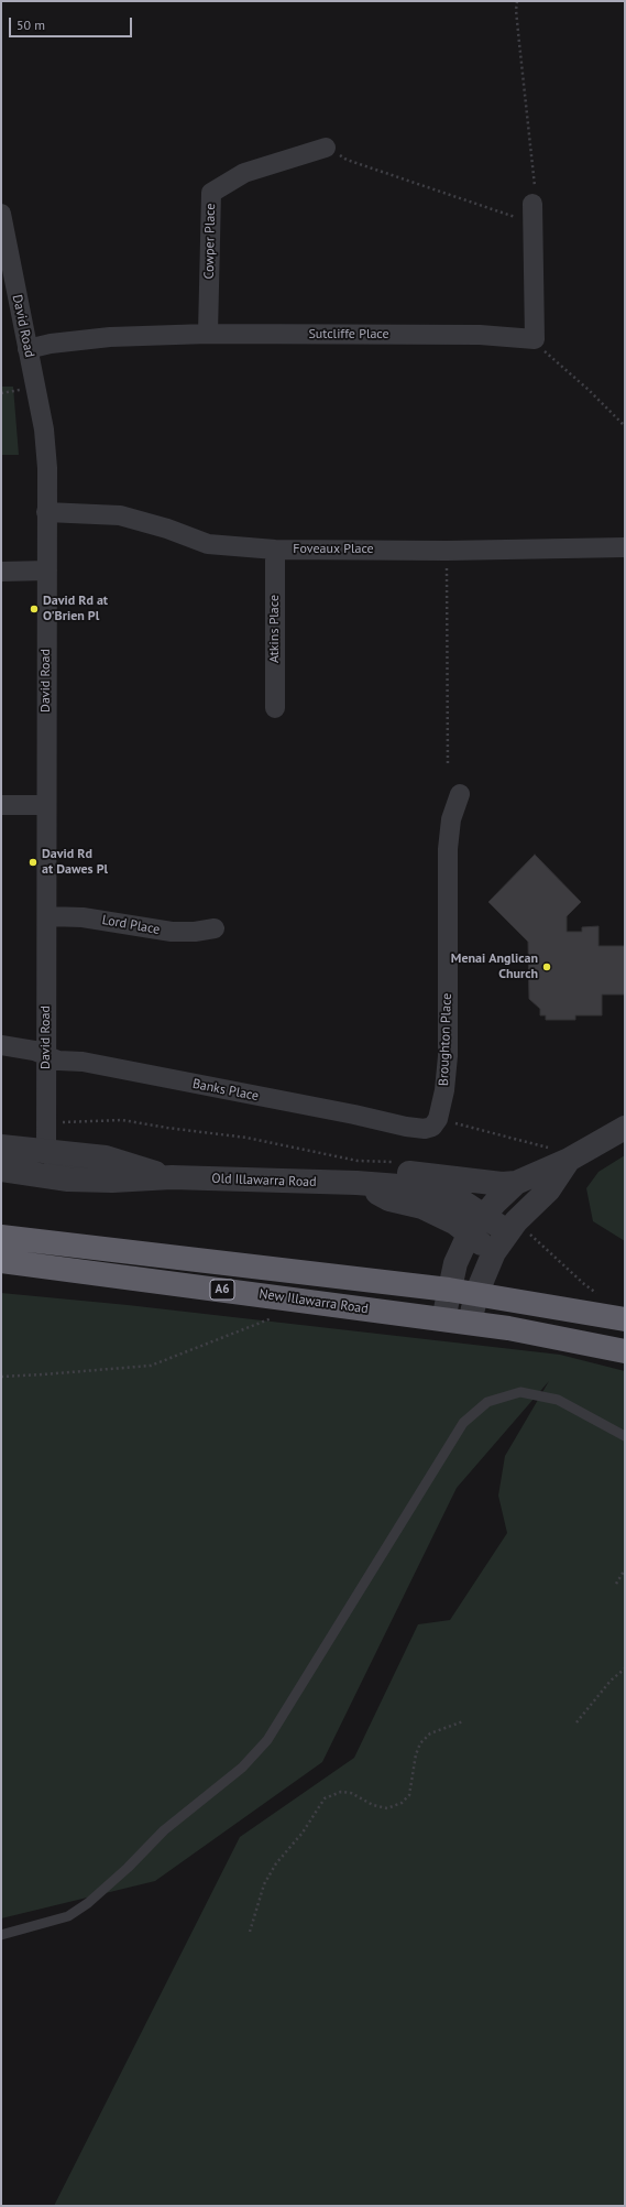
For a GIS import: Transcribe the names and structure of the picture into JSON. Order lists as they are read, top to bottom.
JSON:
{
  "streets": {
    "highway": ["A6", "New Illawarra Road"],
    "street": [
      "Cowper Place",
      "David Road",
      "Sutcliffe Place",
      "Foveaux Place",
      "Atkins Place",
      "Lord Place",
      "Broughton Place",
      "Banks Place",
      "Old Illawarra Road"
    ]
  },
  "crossings": [
    ["Cowper Place", "Sutcliffe Place"],
    ["David Road", "Sutcliffe Place"],
    ["David Road", "Foveaux Place"],
    ["David Road", "Lord Place"],
    ["David Road", "Banks Place"],
    ["David Road", "Old Illawarra Road"],
    ["Foveaux Place", "Atkins Place"],
    ["Broughton Place", "Banks Place"],
    ["Old Illawarra Road", "New Illawarra Road"]
  ],
  "places": ["David Rd at O'Brien Pl", "David Rd at Dawes Pl", "Menai Anglican Church"],
  "scale_bar": "50 m"
}
